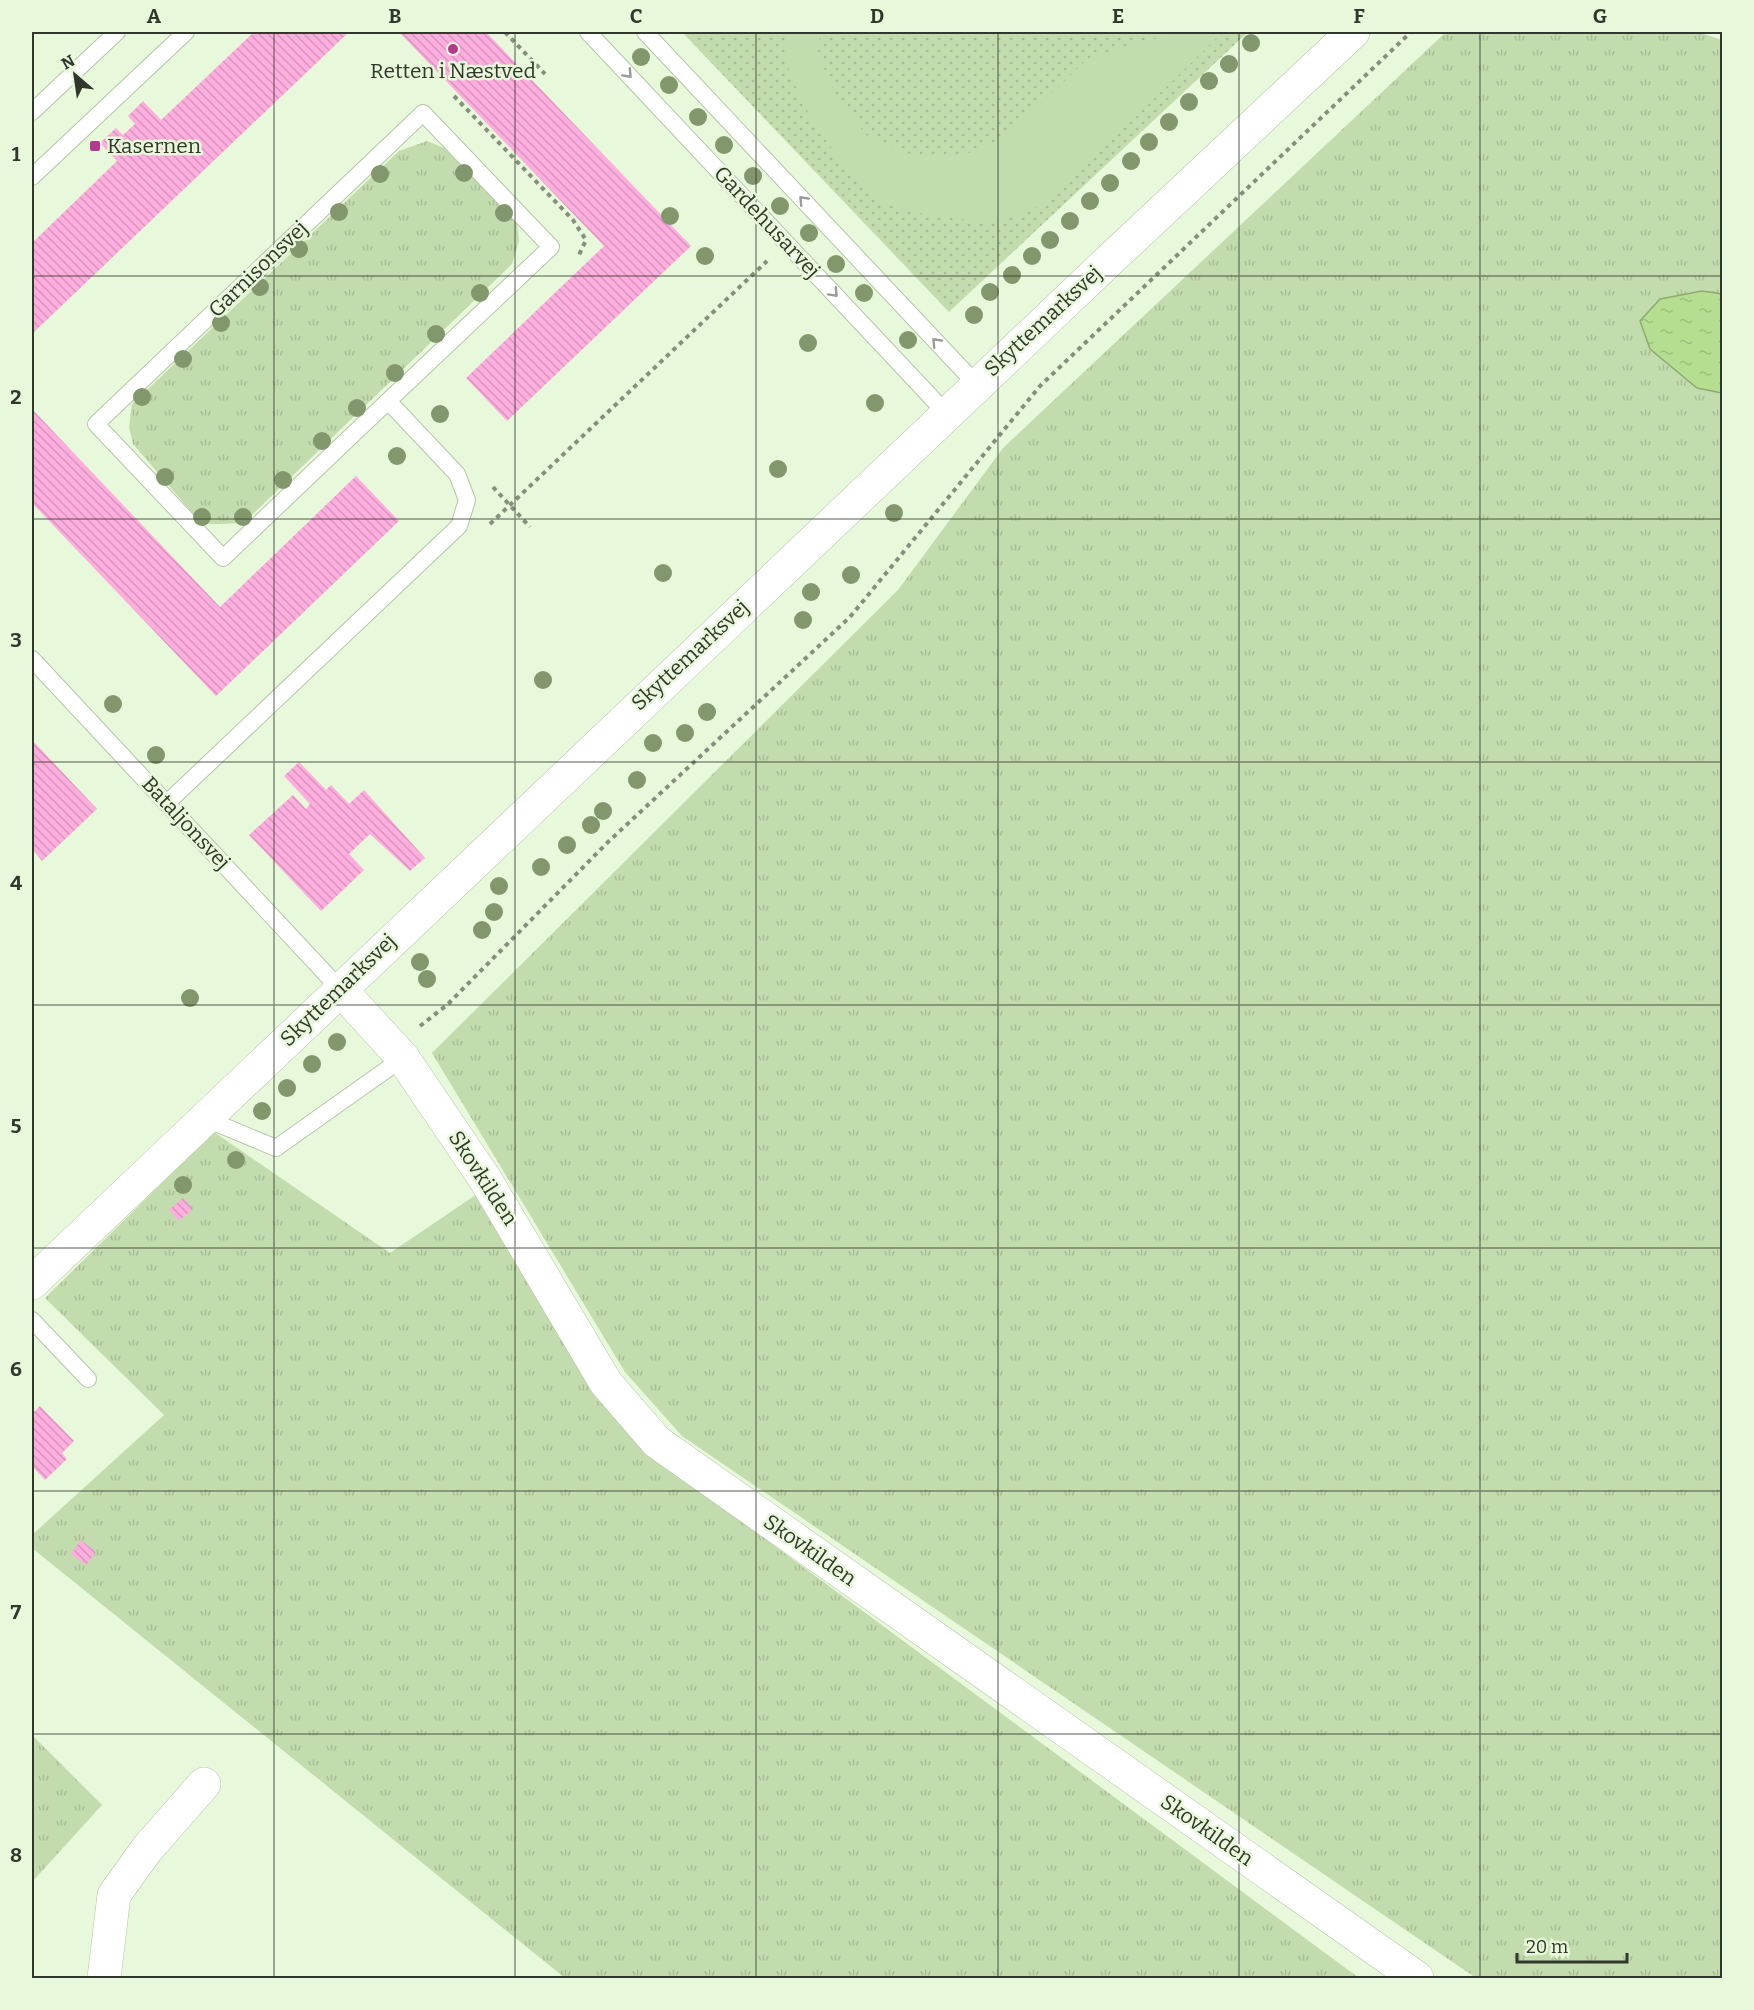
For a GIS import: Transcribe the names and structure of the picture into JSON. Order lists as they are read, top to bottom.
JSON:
{
  "streets": {
    "street": ["Skyttemarksvej", "Skovkilden"],
    "lane": ["Gardehusarvej", "Garnisonsvej", "Bataljonsvej"]
  },
  "crossings": [
    ["Gardehusarvej", "Skyttemarksvej"],
    ["Skyttemarksvej", "Bataljonsvej"],
    ["Skyttemarksvej", "Skovkilden"],
    ["Bataljonsvej", "Skovkilden"]
  ],
  "places": {
    "other": ["Retten i Næstved"],
    "transit": ["Kasernen"]
  },
  "scale_bar": "20 m",
  "north": "top left",
  "grid": {
    "columns": [
      "A",
      "B",
      "C",
      "D",
      "E",
      "F",
      "G"
    ],
    "rows": [
      "1",
      "2",
      "3",
      "4",
      "5",
      "6",
      "7",
      "8"
    ]
  }
}
